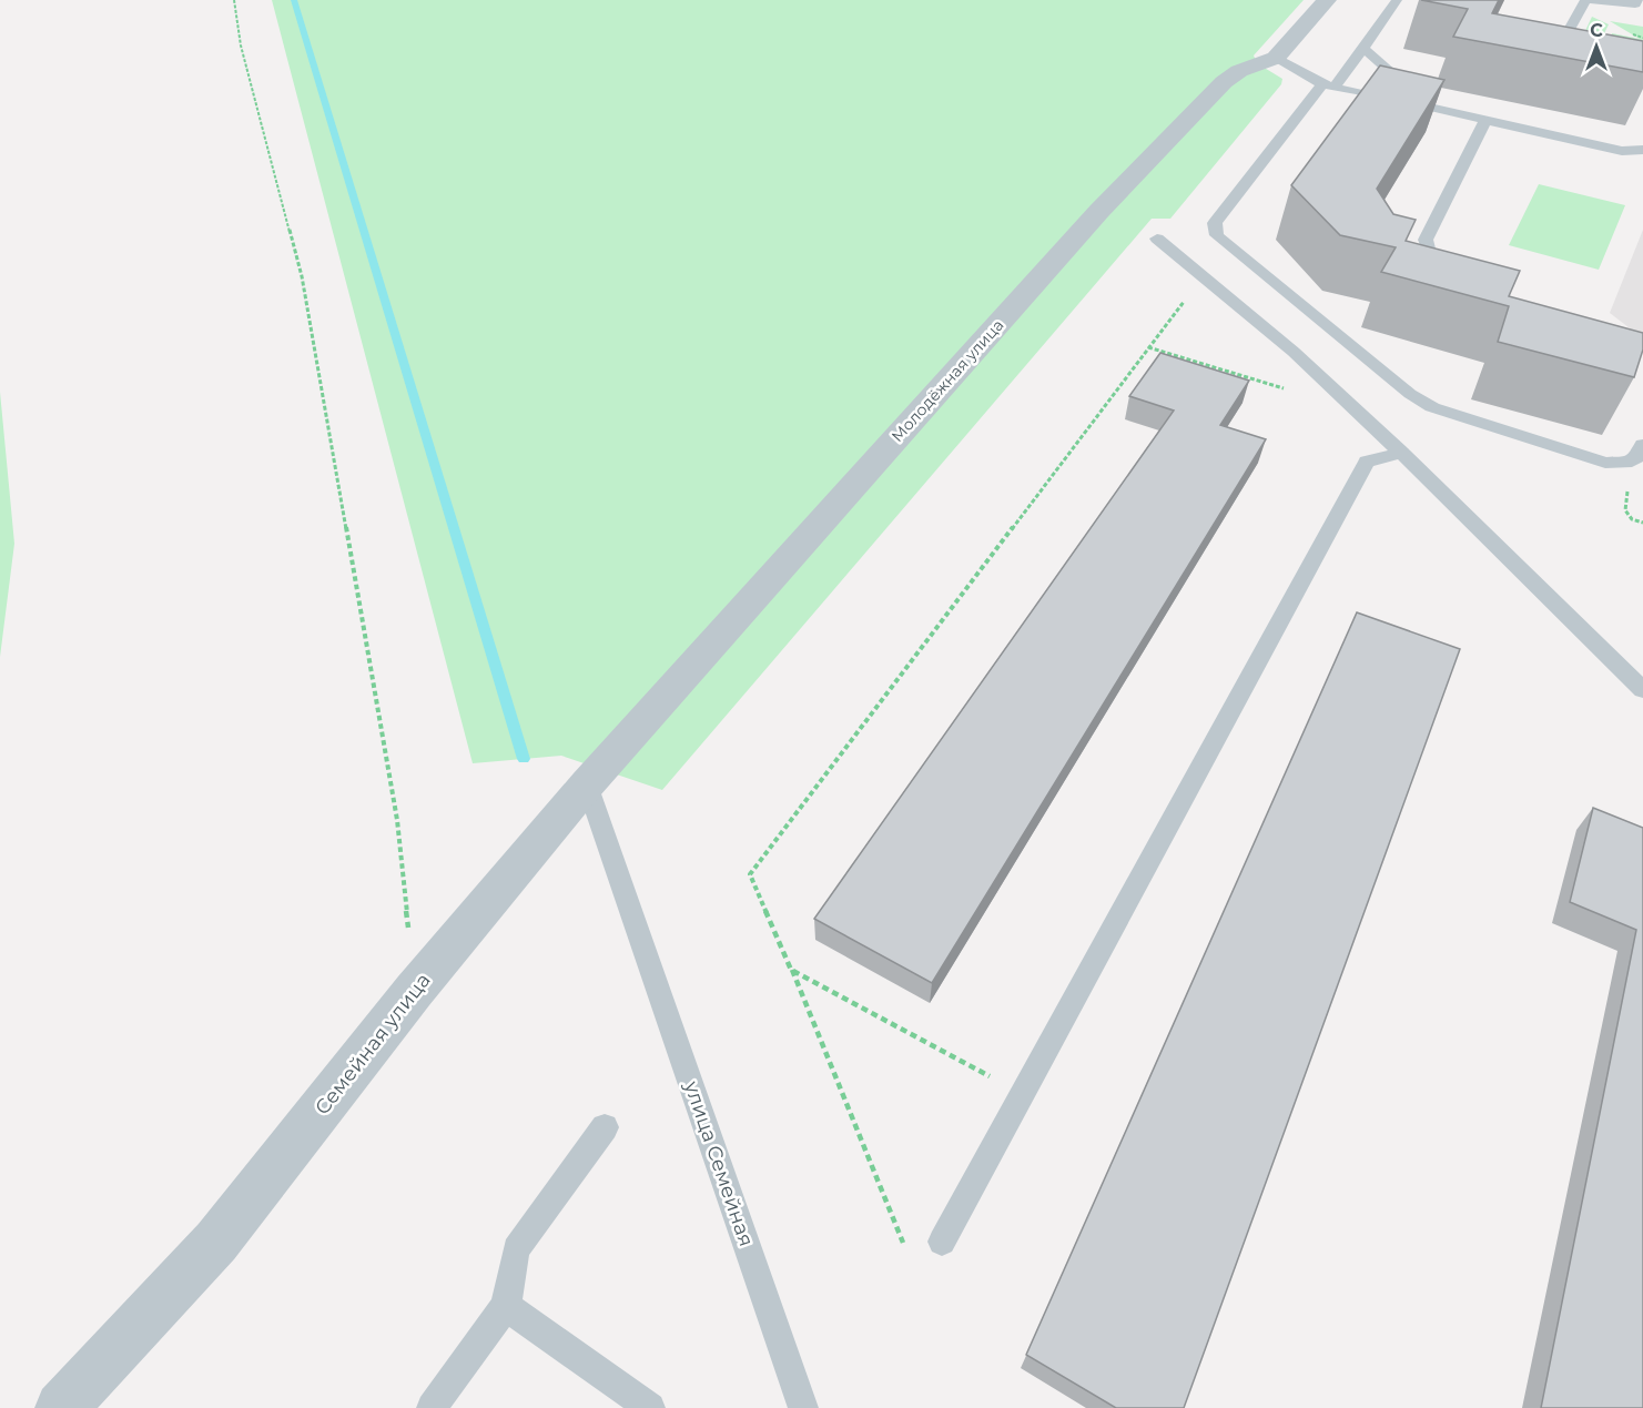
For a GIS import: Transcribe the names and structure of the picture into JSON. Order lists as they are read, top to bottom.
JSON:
{
  "streets": {
    "street": ["Молодёжная улица", "Семейная улица"],
    "lane": ["улица Семейная"]
  },
  "crossings": [
    ["Молодёжная улица", "Семейная улица"],
    ["Молодёжная улица", "улица Семейная"],
    ["Семейная улица", "улица Семейная"]
  ],
  "north": "top"
}
